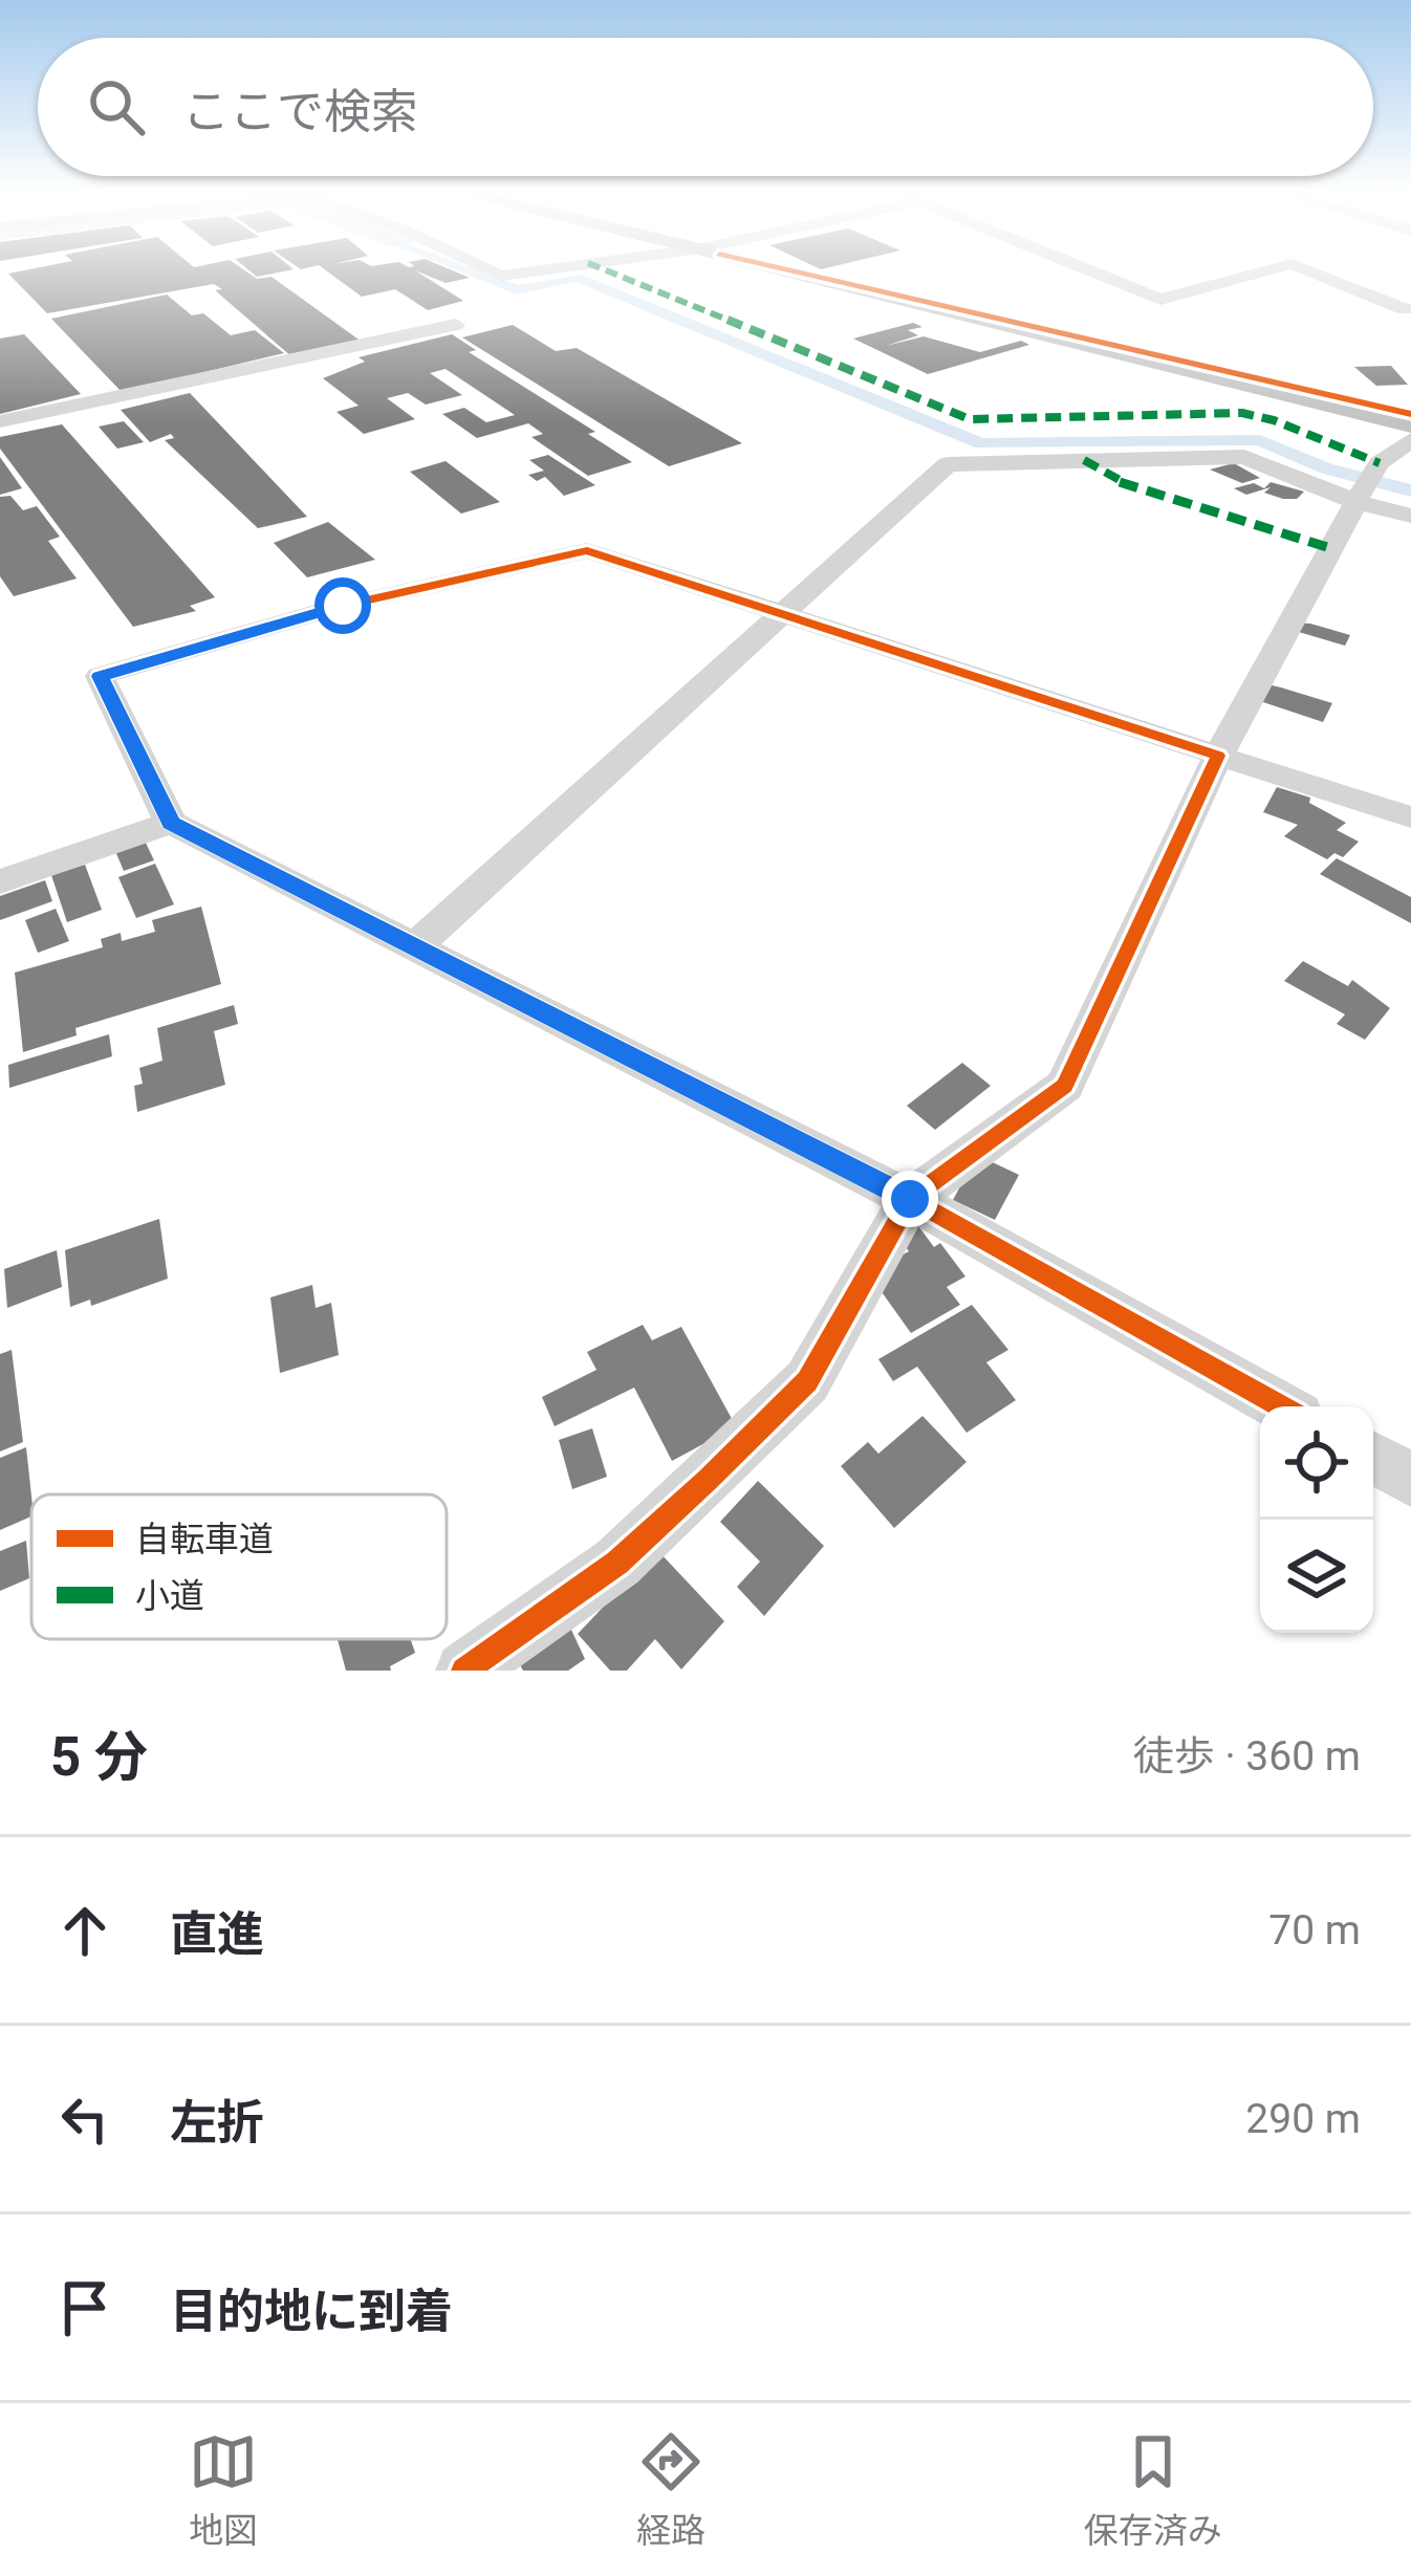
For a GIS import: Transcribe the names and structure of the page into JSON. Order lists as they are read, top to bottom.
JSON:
{
  "legend": ["自転車道", "小道"],
  "page": {
    "search": "ここで検索",
    "heading": ["5 分", "徒歩 · 360 m"],
    "list": [
      ["直進", "70 m"],
      ["左折", "290 m"],
      "目的地に到着"
    ],
    "nav": ["地図", "経路", "保存済み"]
  }
}
